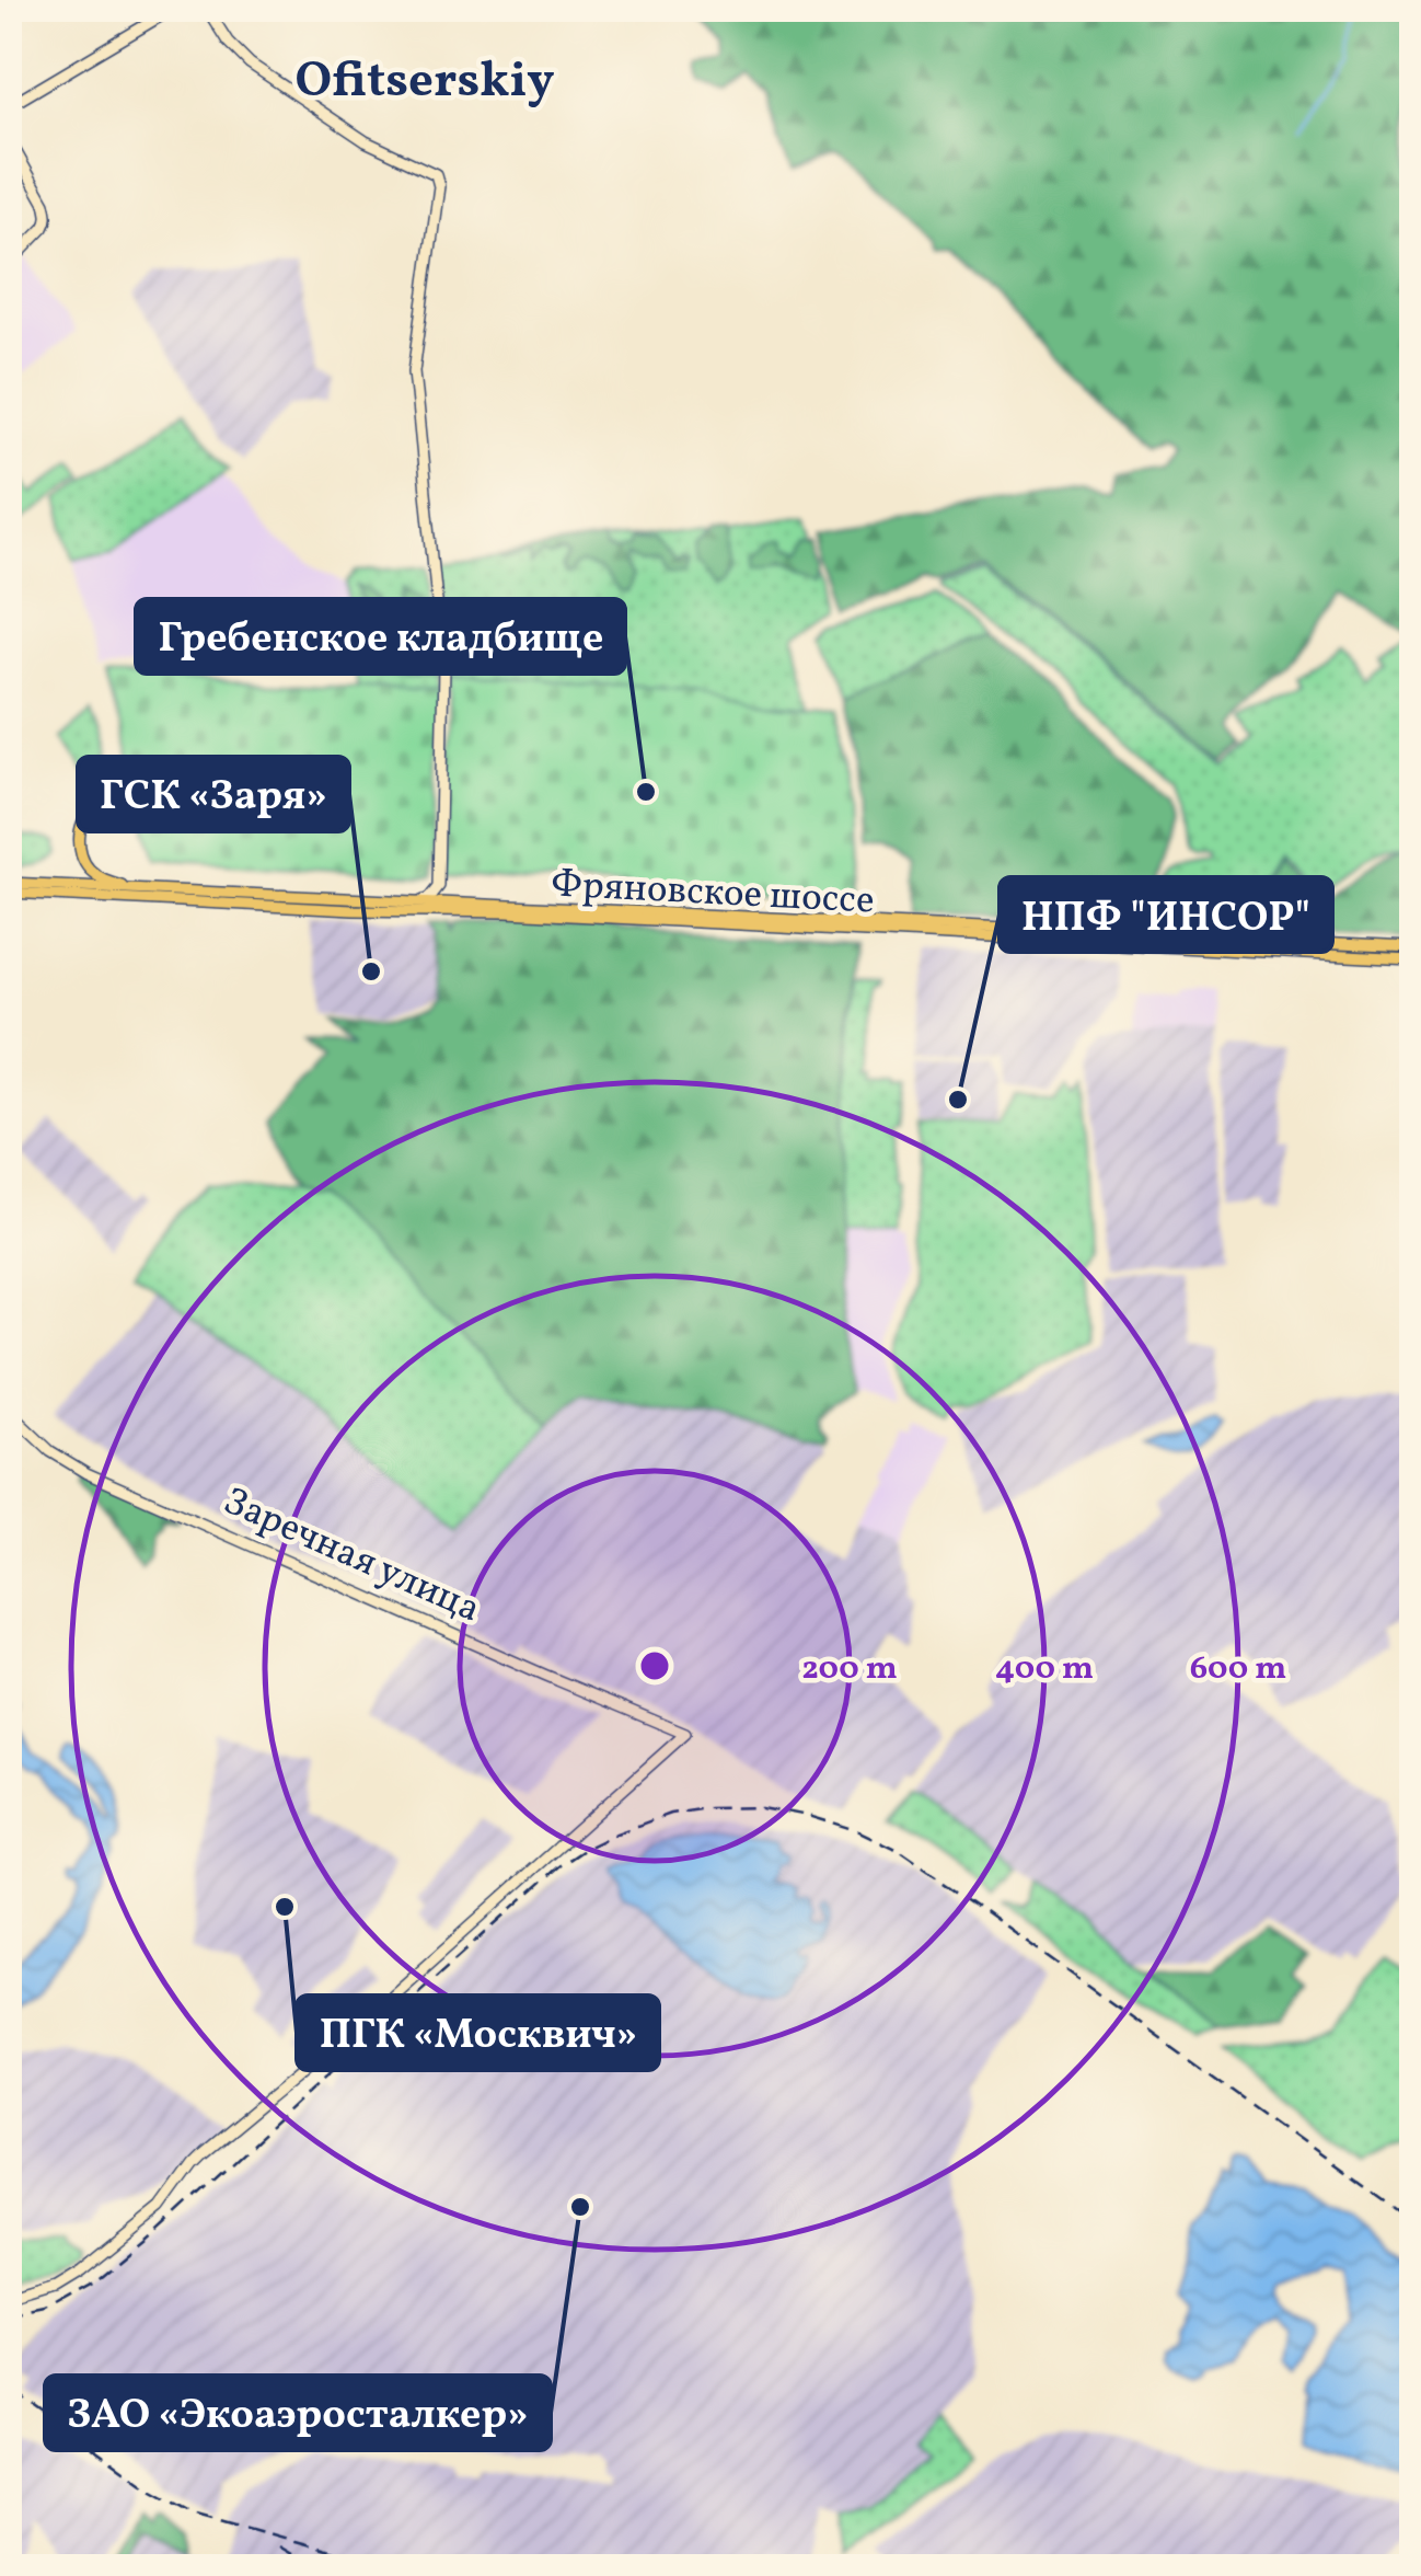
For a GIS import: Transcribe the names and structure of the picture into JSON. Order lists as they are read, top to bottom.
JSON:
{
  "streets": {
    "main road": ["Фряновское шоссе"],
    "street": ["Заречная улица"]
  },
  "districts": ["Ofitserskiy"],
  "places": [
    "Гребенское кладбище",
    "ГСК «Заря»",
    "НПФ \"ИНСОР\"",
    "ПГК «Москвич»",
    "ЗАО «Экоаэросталкер»"
  ],
  "rings": ["200 m", "400 m", "600 m"]
}
